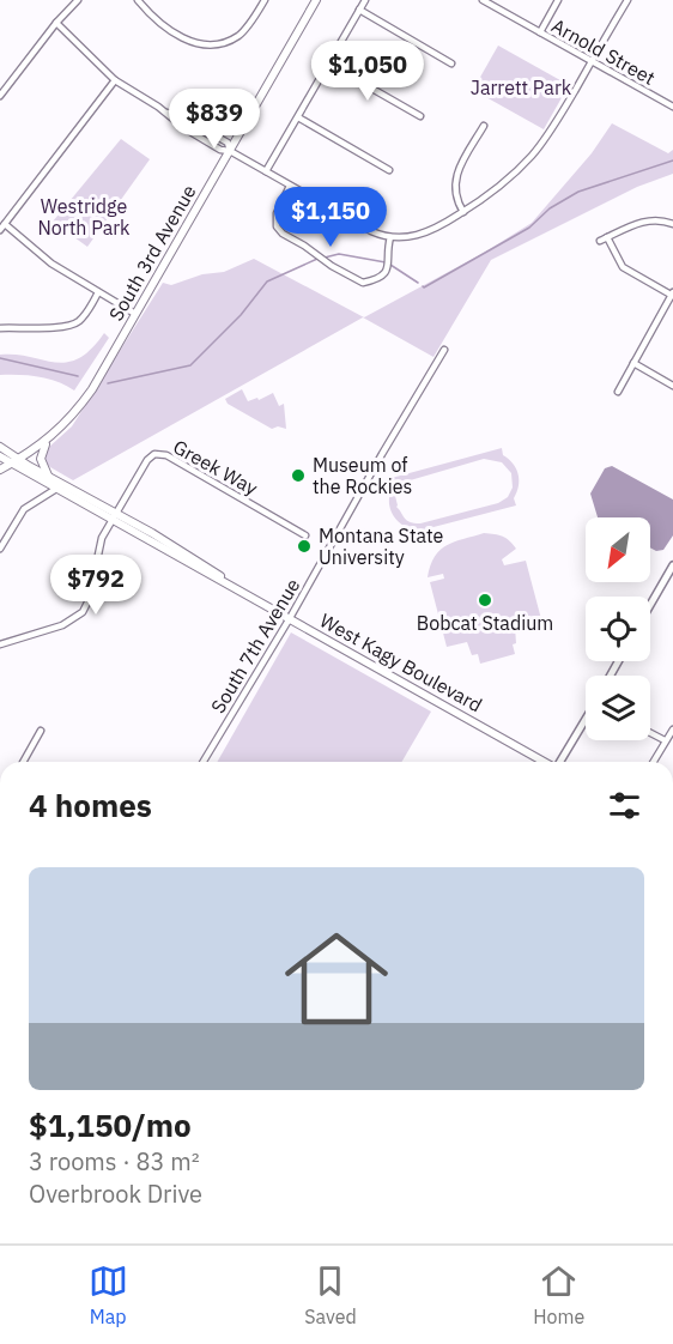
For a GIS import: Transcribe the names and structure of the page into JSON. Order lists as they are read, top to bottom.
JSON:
{
  "streets": {
    "main road": ["South 3rd Avenue", "West Kagy Boulevard"],
    "street": ["Arnold Street", "Greek Way", "South 7th Avenue"]
  },
  "crossings": [
    ["South 3rd Avenue", "West Kagy Boulevard"],
    ["Greek Way", "West Kagy Boulevard"],
    ["South 7th Avenue", "West Kagy Boulevard"]
  ],
  "parks": ["Jarrett Park", "Westridge North Park"],
  "places": ["Museum of the Rockies", "Montana State University", "Bobcat Stadium"],
  "north": "bottom left",
  "page": {
    "price": [
      "$1,050",
      "$839",
      "$1,150",
      "$792"
    ],
    "heading": "4 homes",
    "list": [
      {
        "name": "$1,150/mo",
        "note": "3 rooms · 83 m² · Overbrook Drive"
      }
    ],
    "tabs": ["Map", "Saved", "Home"]
  }
}
